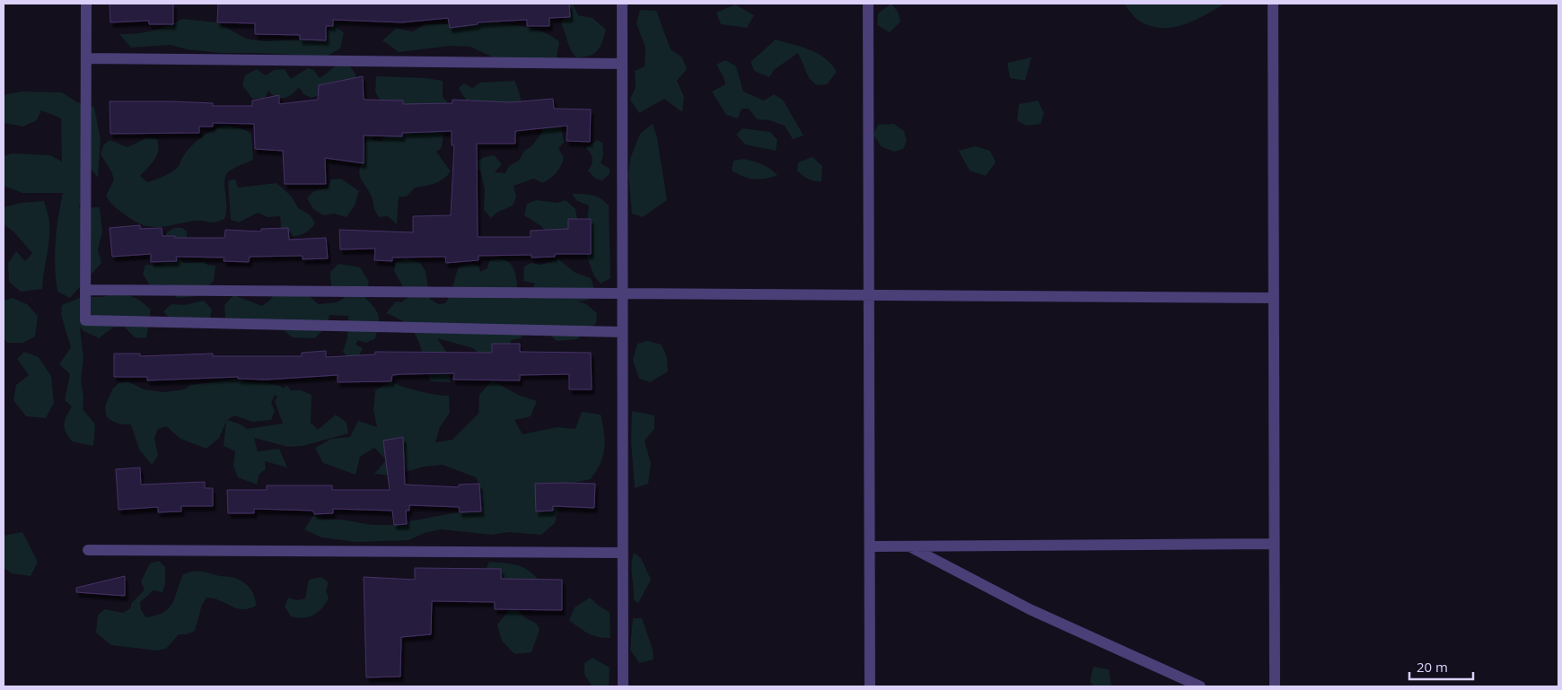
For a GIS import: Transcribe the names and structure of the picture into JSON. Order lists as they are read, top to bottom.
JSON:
{
  "scale_bar": "20 m"
}
